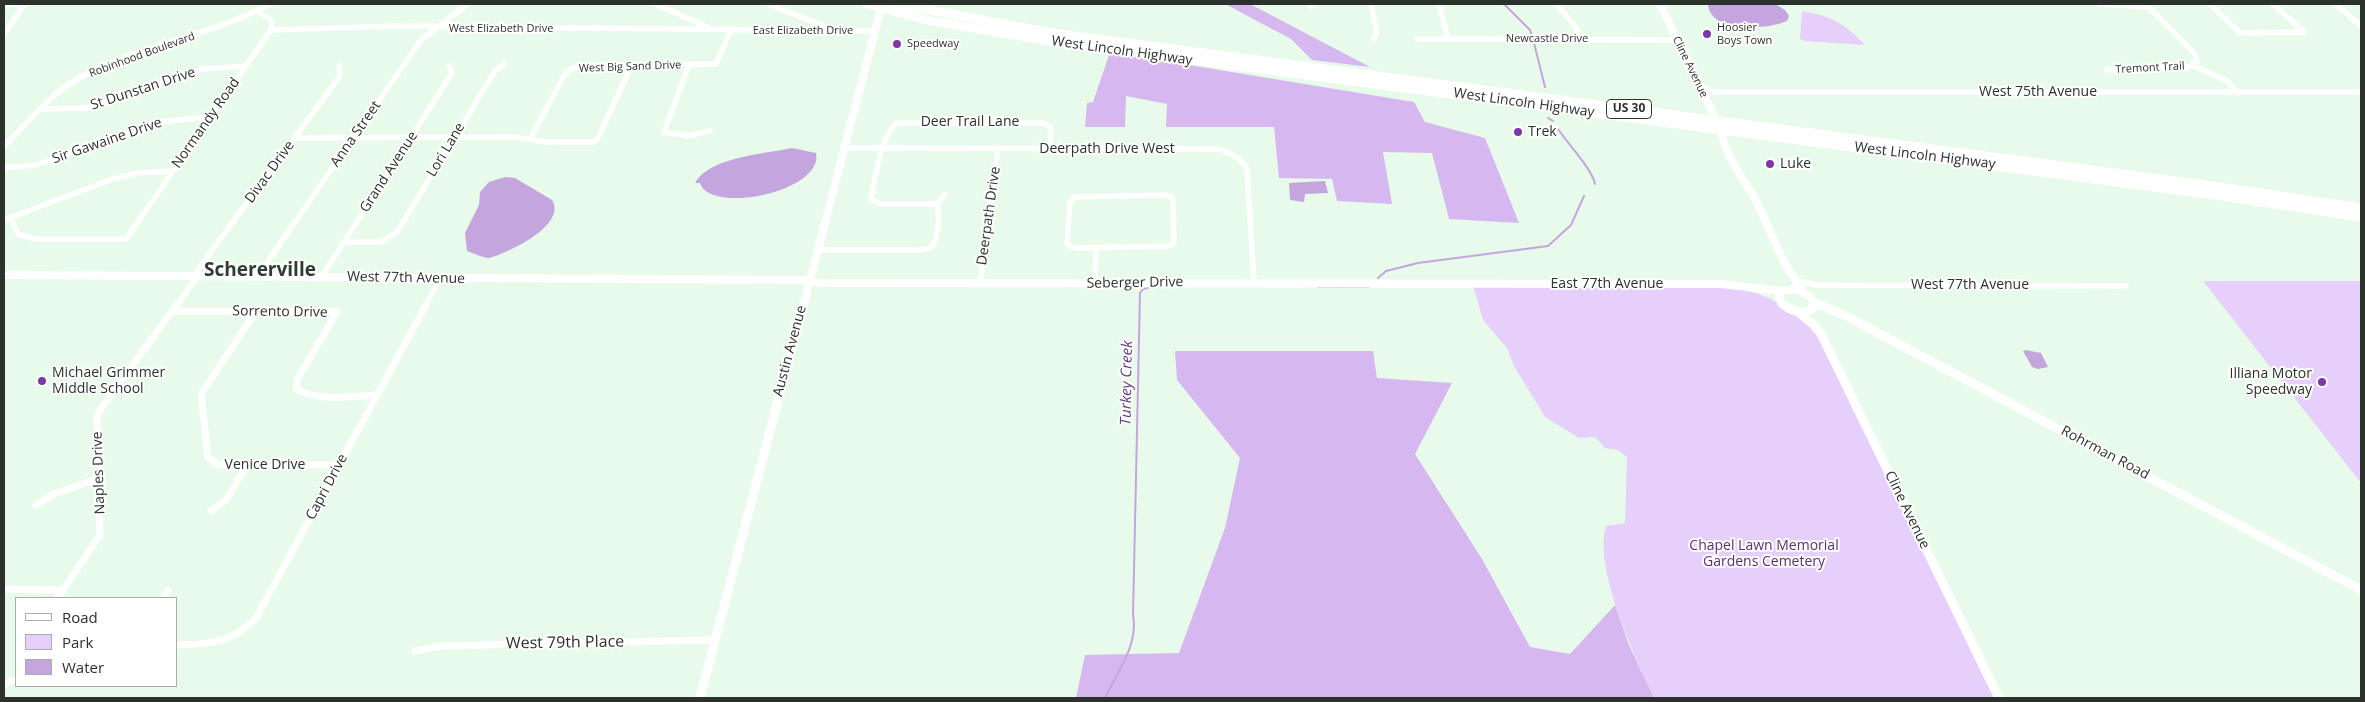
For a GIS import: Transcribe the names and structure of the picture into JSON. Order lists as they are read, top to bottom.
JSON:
{
  "streets": {
    "main road": ["West Lincoln Highway", "US 30"],
    "street": [
      "West Elizabeth Drive",
      "East Elizabeth Drive",
      "Newcastle Drive",
      "Robinhood Boulevard",
      "West Big Sand Drive",
      "Cline Avenue",
      "Tremont Trail",
      "St Dunstan Drive",
      "West 75th Avenue",
      "Deer Trail Lane",
      "Normandy Road",
      "Anna Street",
      "Sir Gawaine Drive",
      "Deerpath Drive West",
      "Lori Lane",
      "Divac Drive",
      "Grand Avenue",
      "Deerpath Drive",
      "West 77th Avenue",
      "Seberger Drive",
      "East 77th Avenue",
      "Sorrento Drive",
      "Austin Avenue",
      "Rohrman Road",
      "Venice Drive",
      "Naples Drive",
      "Capri Drive",
      "West 79th Place"
    ]
  },
  "crossings": [
    ["West Elizabeth Drive", "East Elizabeth Drive"],
    ["West Elizabeth Drive", "West Big Sand Drive"],
    ["West Elizabeth Drive", "Normandy Road"],
    ["West Elizabeth Drive", "Anna Street"],
    ["East Elizabeth Drive", "West Big Sand Drive"],
    ["East Elizabeth Drive", "Austin Avenue"],
    ["Newcastle Drive", "Cline Avenue"],
    ["West Lincoln Highway", "Cline Avenue"],
    ["West Lincoln Highway", "Austin Avenue"],
    ["Robinhood Boulevard", "St Dunstan Drive"],
    ["Cline Avenue", "West 75th Avenue"],
    ["Cline Avenue", "West 77th Avenue"],
    ["Cline Avenue", "East 77th Avenue"],
    ["Cline Avenue", "Rohrman Road"],
    ["St Dunstan Drive", "Normandy Road"],
    ["Deer Trail Lane", "Deerpath Drive West"],
    ["Normandy Road", "Sir Gawaine Drive"],
    ["Anna Street", "West 77th Avenue"],
    ["Deerpath Drive West", "Deerpath Drive"],
    ["Deerpath Drive West", "Seberger Drive"],
    ["Deerpath Drive West", "Austin Avenue"],
    ["Divac Drive", "West 77th Avenue"],
    ["Divac Drive", "Naples Drive"],
    ["Grand Avenue", "West 77th Avenue"],
    ["Deerpath Drive", "Seberger Drive"],
    ["West 77th Avenue", "Seberger Drive"],
    ["West 77th Avenue", "Austin Avenue"],
    ["West 77th Avenue", "Naples Drive"],
    ["West 77th Avenue", "Capri Drive"],
    ["Seberger Drive", "East 77th Avenue"],
    ["Seberger Drive", "Austin Avenue"],
    ["Sorrento Drive", "Venice Drive"],
    ["Sorrento Drive", "Naples Drive"],
    ["Sorrento Drive", "Capri Drive"],
    ["Austin Avenue", "West 79th Place"],
    ["Venice Drive", "Capri Drive"]
  ],
  "districts": ["Schererville"],
  "water": ["Turkey Creek"],
  "parks": ["Chapel Lawn Memorial Gardens Cemetery"],
  "places": [
    "Hoosier Boys Town",
    "Speedway",
    "Trek",
    "Luke",
    "Michael Grimmer Middle School",
    "Illiana Motor Speedway"
  ],
  "legend": ["Road", "Park", "Water"]
}
